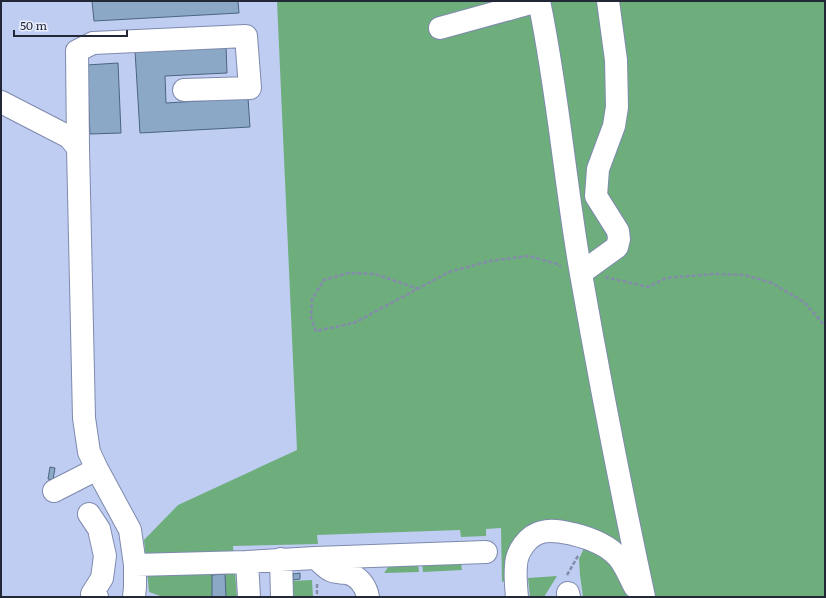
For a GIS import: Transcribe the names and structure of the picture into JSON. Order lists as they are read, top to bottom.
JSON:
{
  "scale_bar": "50 m"
}
